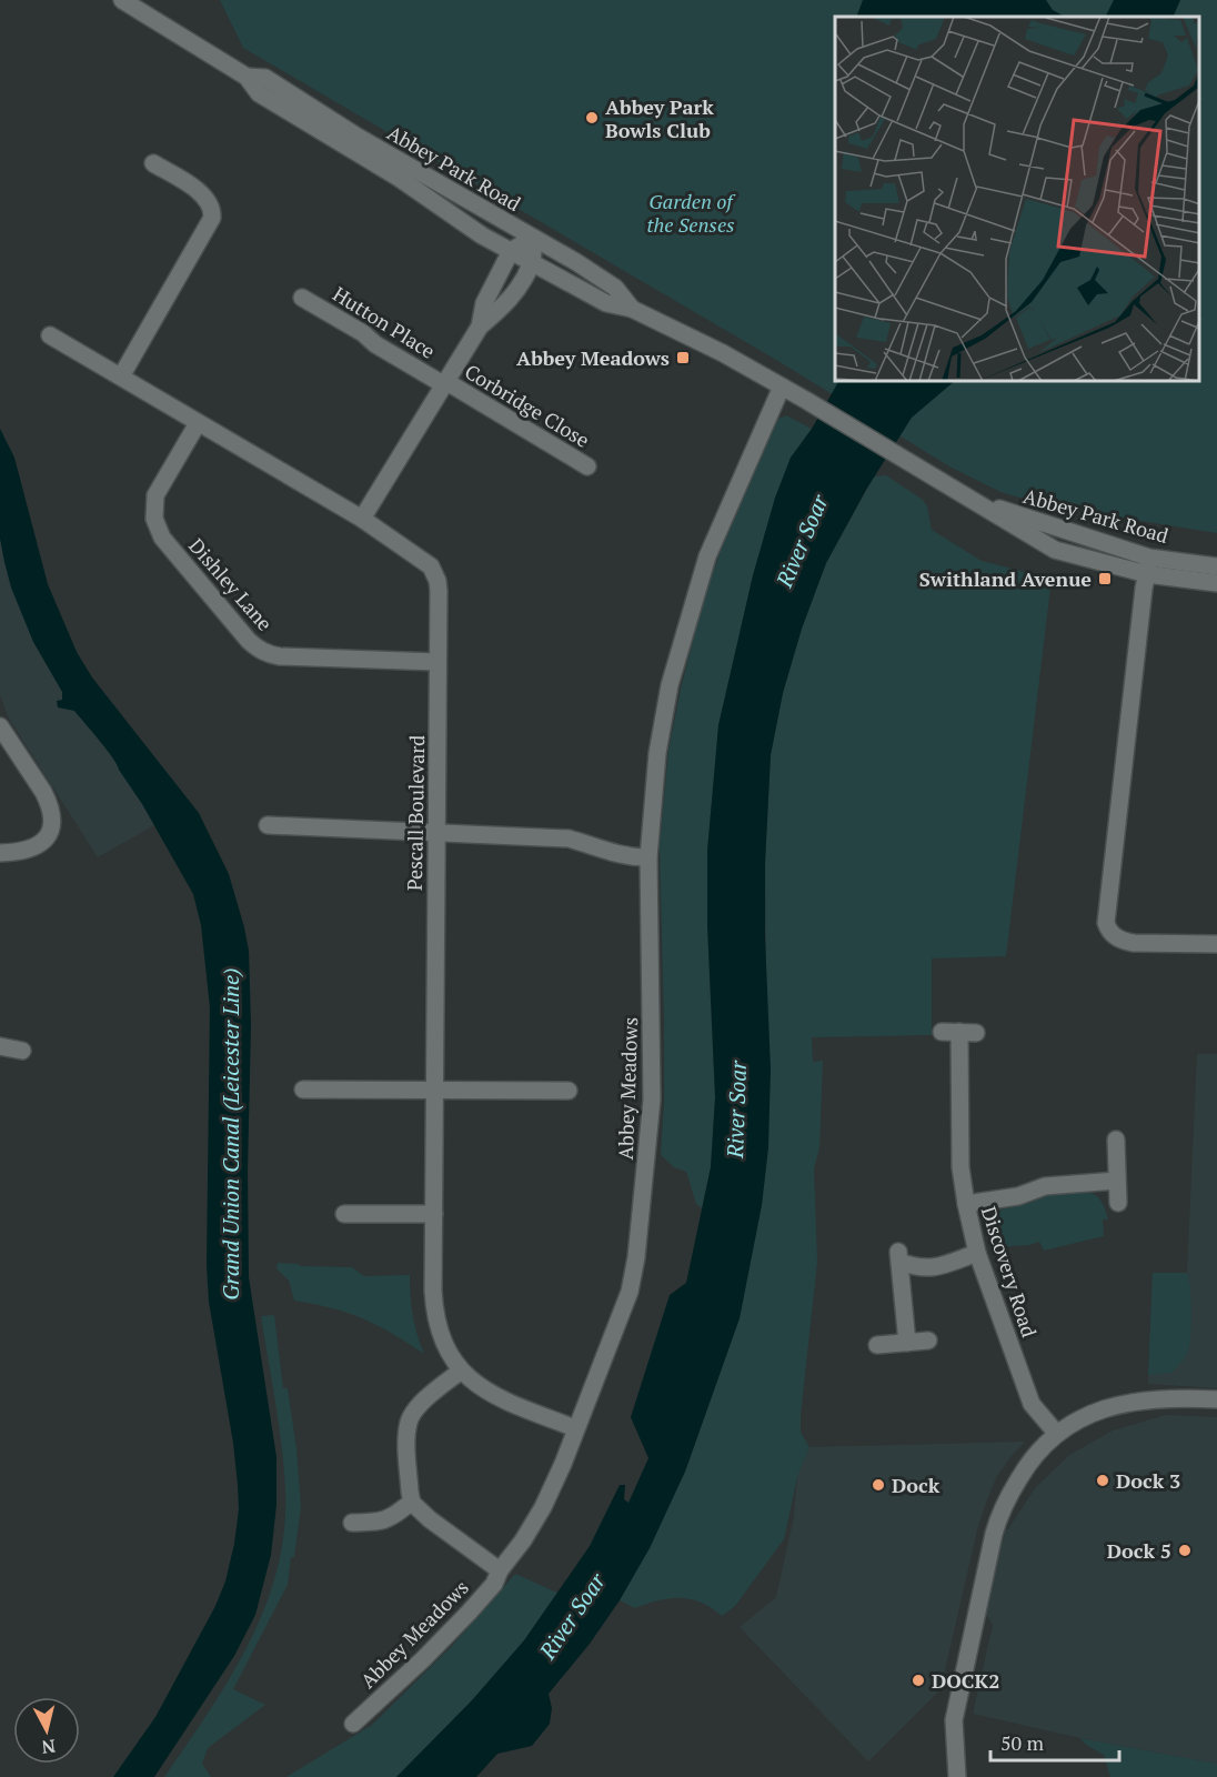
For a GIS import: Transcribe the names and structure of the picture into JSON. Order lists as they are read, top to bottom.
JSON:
{
  "streets": {
    "street": [
      "Abbey Park Road",
      "Hutton Place",
      "Corbridge Close",
      "Dishley Lane",
      "Pescall Boulevard",
      "Abbey Meadows",
      "Discovery Road"
    ]
  },
  "crossings": [
    ["Abbey Park Road", "Abbey Meadows"],
    ["Hutton Place", "Corbridge Close"],
    ["Dishley Lane", "Pescall Boulevard"],
    ["Pescall Boulevard", "Abbey Meadows"]
  ],
  "water": ["River Soar", "Grand Union Canal (Leicester Line)"],
  "parks": ["Garden of the Senses"],
  "places": {
    "other": [
      "Abbey Park Bowls Club",
      "Dock 3",
      "Dock",
      "Dock 5",
      "DOCK2"
    ],
    "transit": ["Abbey Meadows", "Swithland Avenue"]
  },
  "scale_bar": "50 m",
  "north": "bottom"
}
